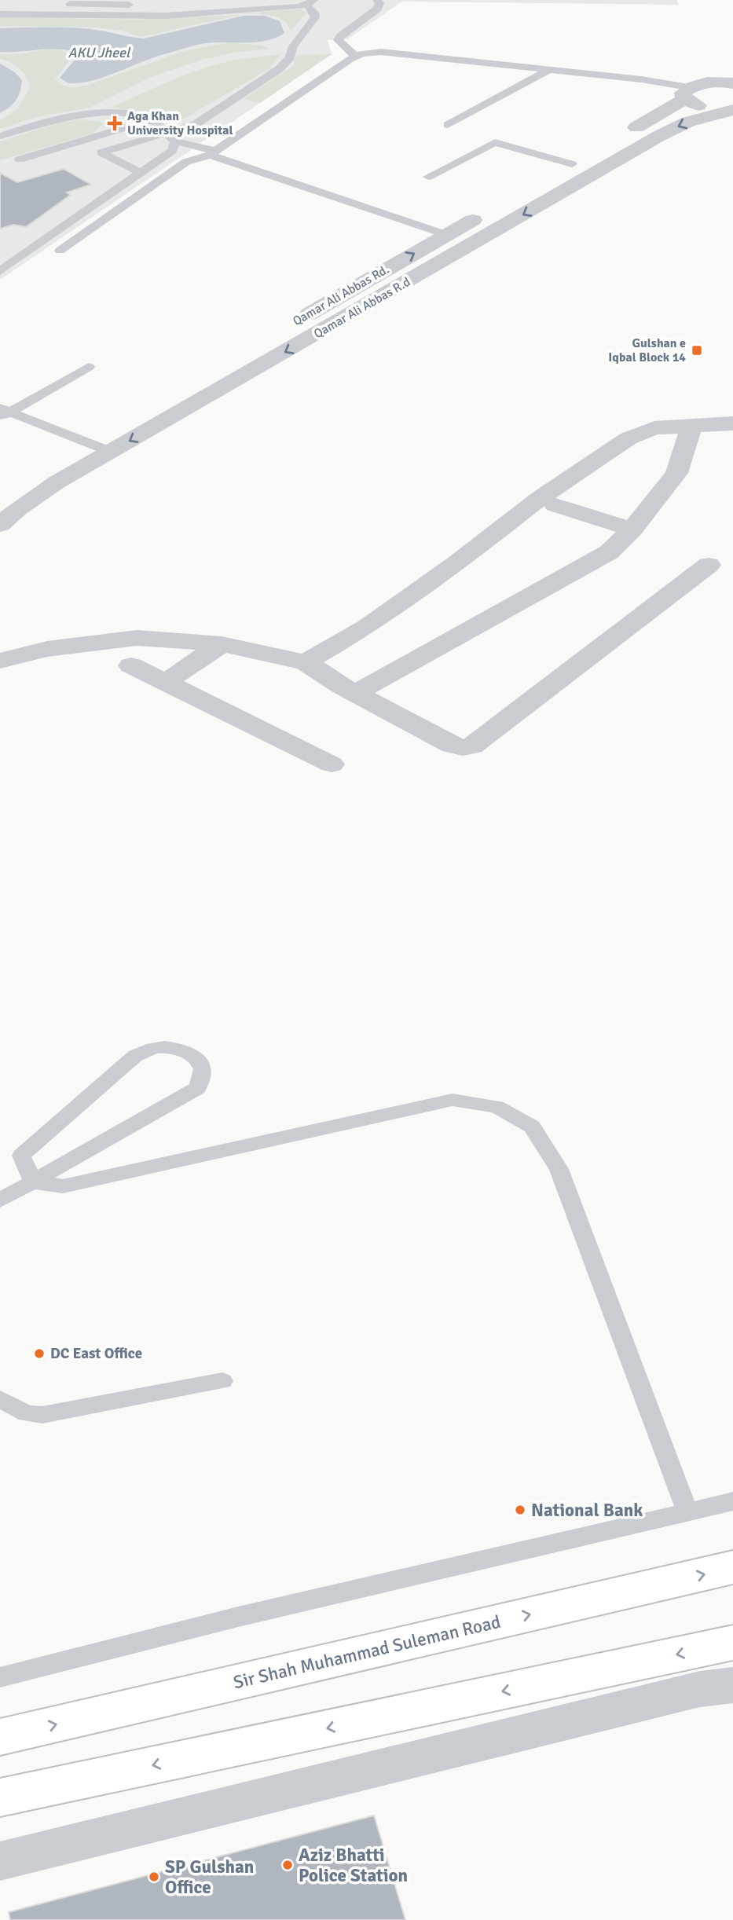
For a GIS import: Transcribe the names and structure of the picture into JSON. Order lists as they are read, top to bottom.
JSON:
{
  "streets": {
    "highway": ["Sir Shah Muhammad Suleman Road"],
    "street": ["Qamar Ali Abbas Rd.", "Qamar Ali Abbas R.d"]
  },
  "one_way": ["Qamar Ali Abbas Rd."],
  "water": ["AKU Jheel"],
  "places": {
    "health": ["Aga Khan University Hospital"],
    "transit": ["Gulshan e Iqbal Block 14"],
    "other": [
      "DC East Office",
      "National Bank",
      "Aziz Bhatti Police Station",
      "SP Gulshan Office"
    ]
  }
}
